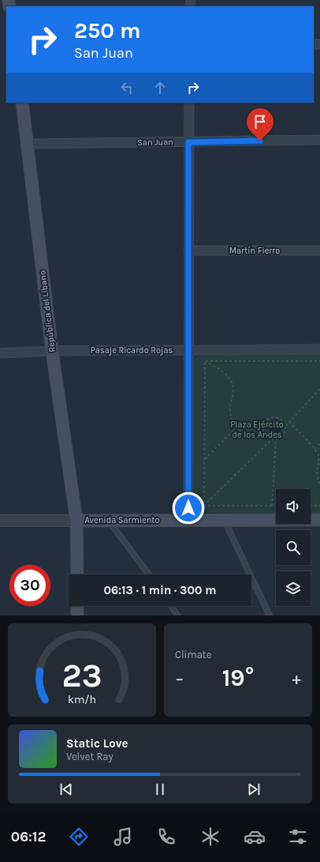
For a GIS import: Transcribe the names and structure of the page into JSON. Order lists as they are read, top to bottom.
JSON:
{
  "streets": {
    "main road": ["República del Líbano", "Avenida Sarmiento"],
    "street": ["San Juan", "Martín Fierro", "Pasaje Ricardo Rojas"]
  },
  "crossings": [
    ["San Juan", "República del Líbano"],
    ["República del Líbano", "Pasaje Ricardo Rojas"],
    ["República del Líbano", "Avenida Sarmiento"]
  ],
  "parks": ["Plaza Ejército de los Andes"],
  "page": {
    "turn": ["250 m", "San Juan"],
    "limit": "30",
    "trip": "06:13 · 1 min · 300 m",
    "tile": "Climate",
    "heat": ["−", "19°", "+"],
    "song": ["Static Love", "Velvet Ray"],
    "tabs": "06:12",
    "gauge": ["23", "km/h"]
  }
}
